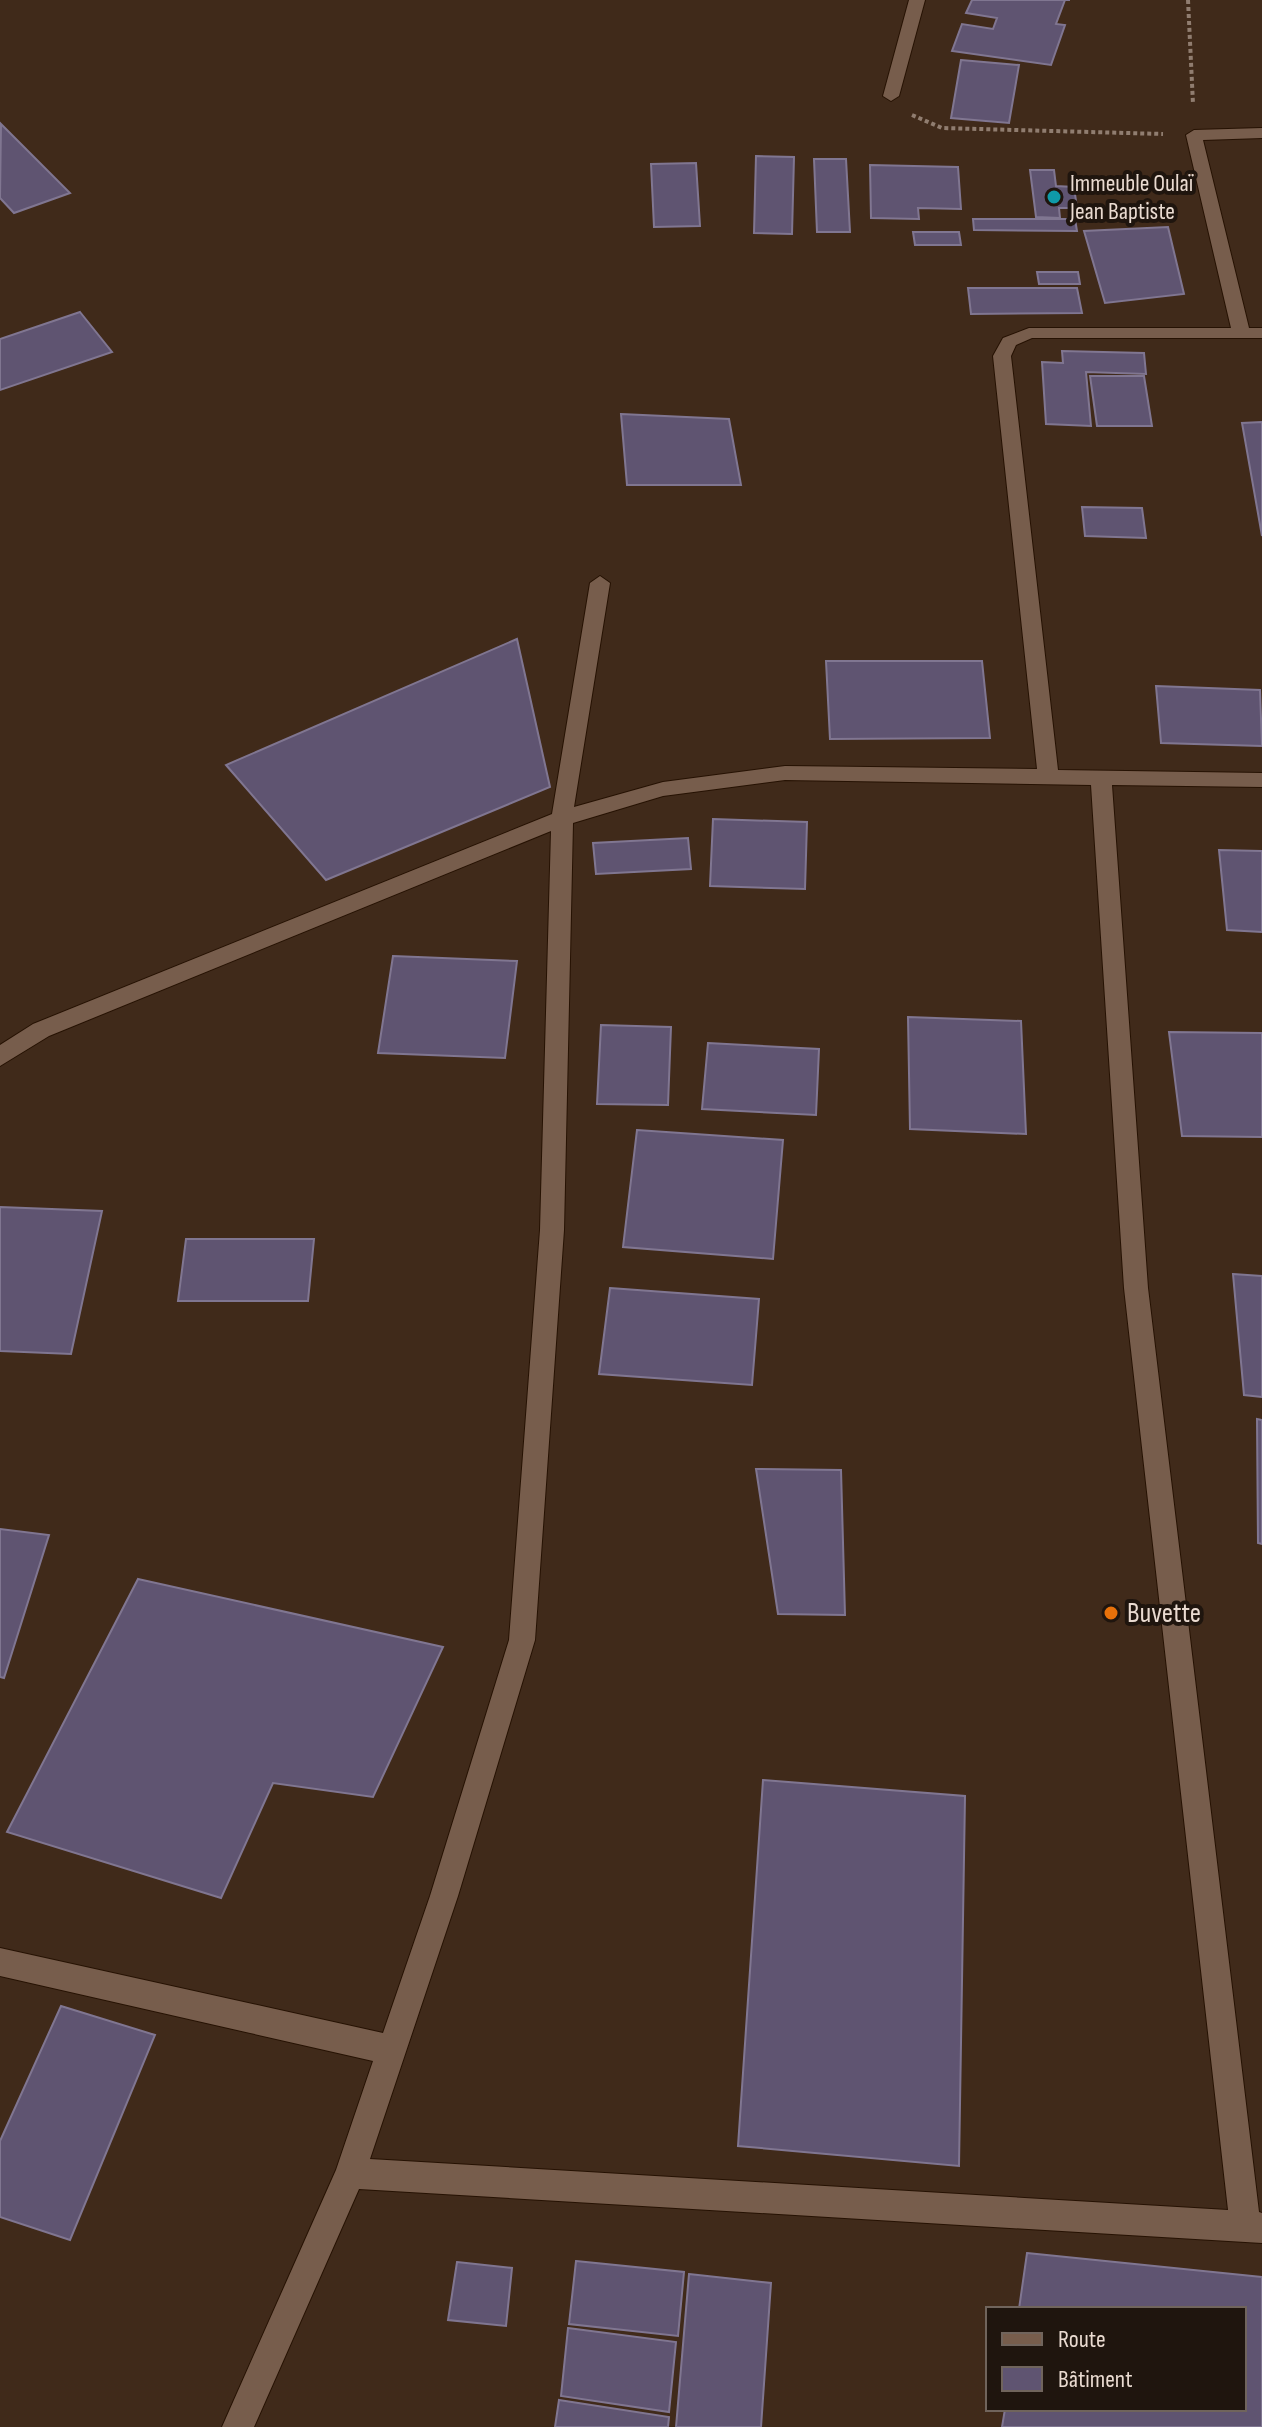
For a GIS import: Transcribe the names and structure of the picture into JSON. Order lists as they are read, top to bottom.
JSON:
{
  "places": ["Immeuble Oulaï Jean Baptiste", "Buvette"],
  "legend": ["Route", "Bâtiment"]
}
